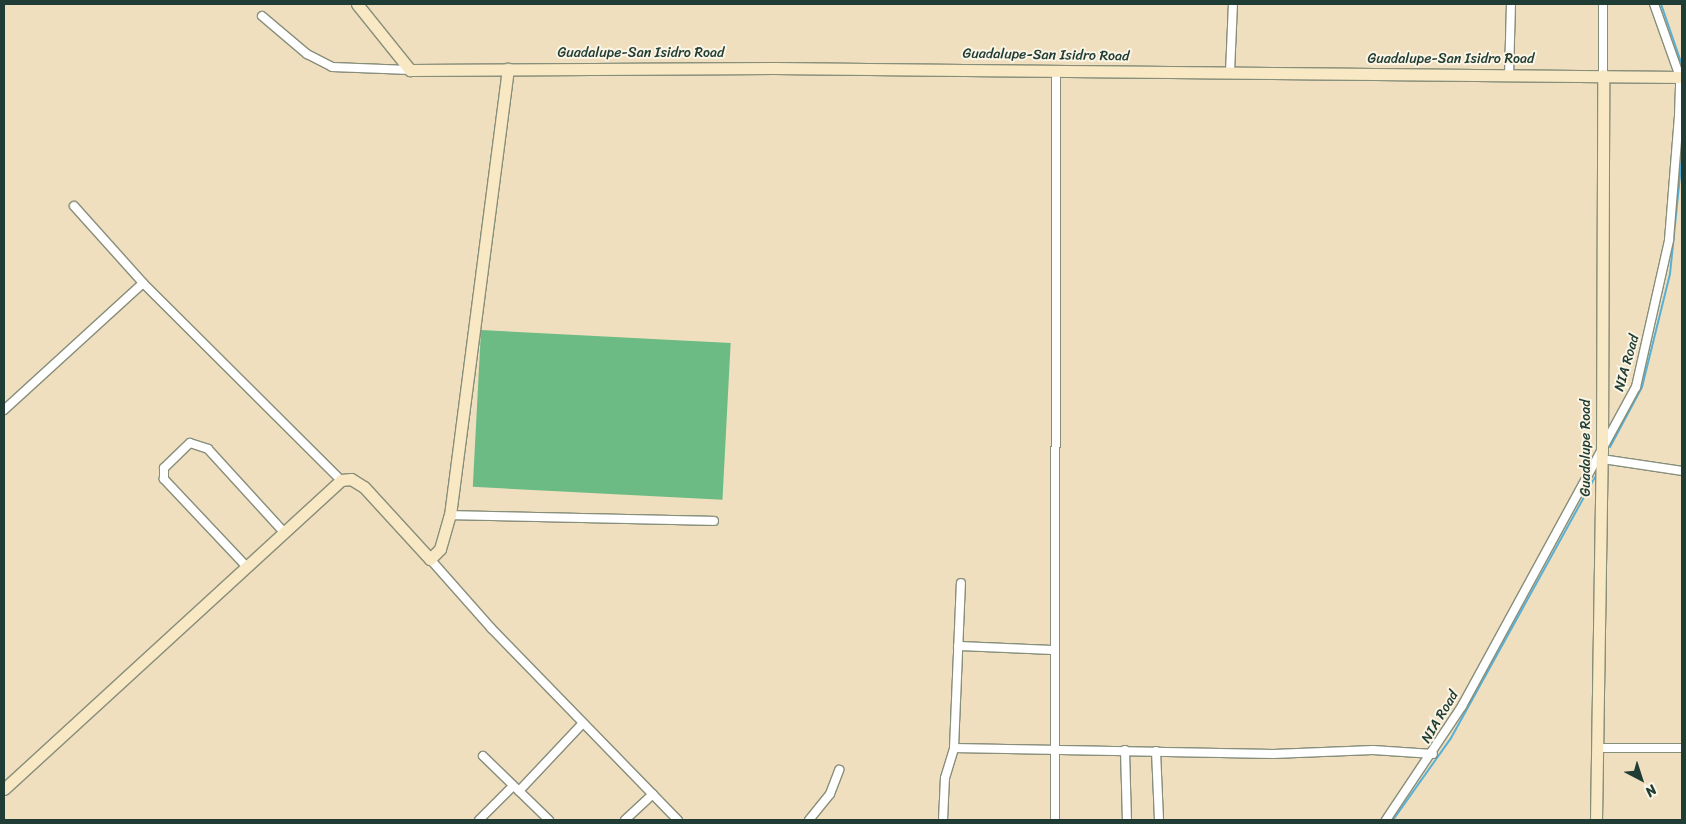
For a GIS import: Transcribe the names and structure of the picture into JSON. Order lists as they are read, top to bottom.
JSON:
{
  "streets": {
    "street": ["Guadalupe-San Isidro Road", "NIA Road", "Guadalupe Road"]
  },
  "crossings": [
    ["Guadalupe-San Isidro Road", "NIA Road"],
    ["Guadalupe-San Isidro Road", "Guadalupe Road"],
    ["NIA Road", "Guadalupe Road"]
  ],
  "north": "bottom right"
}
